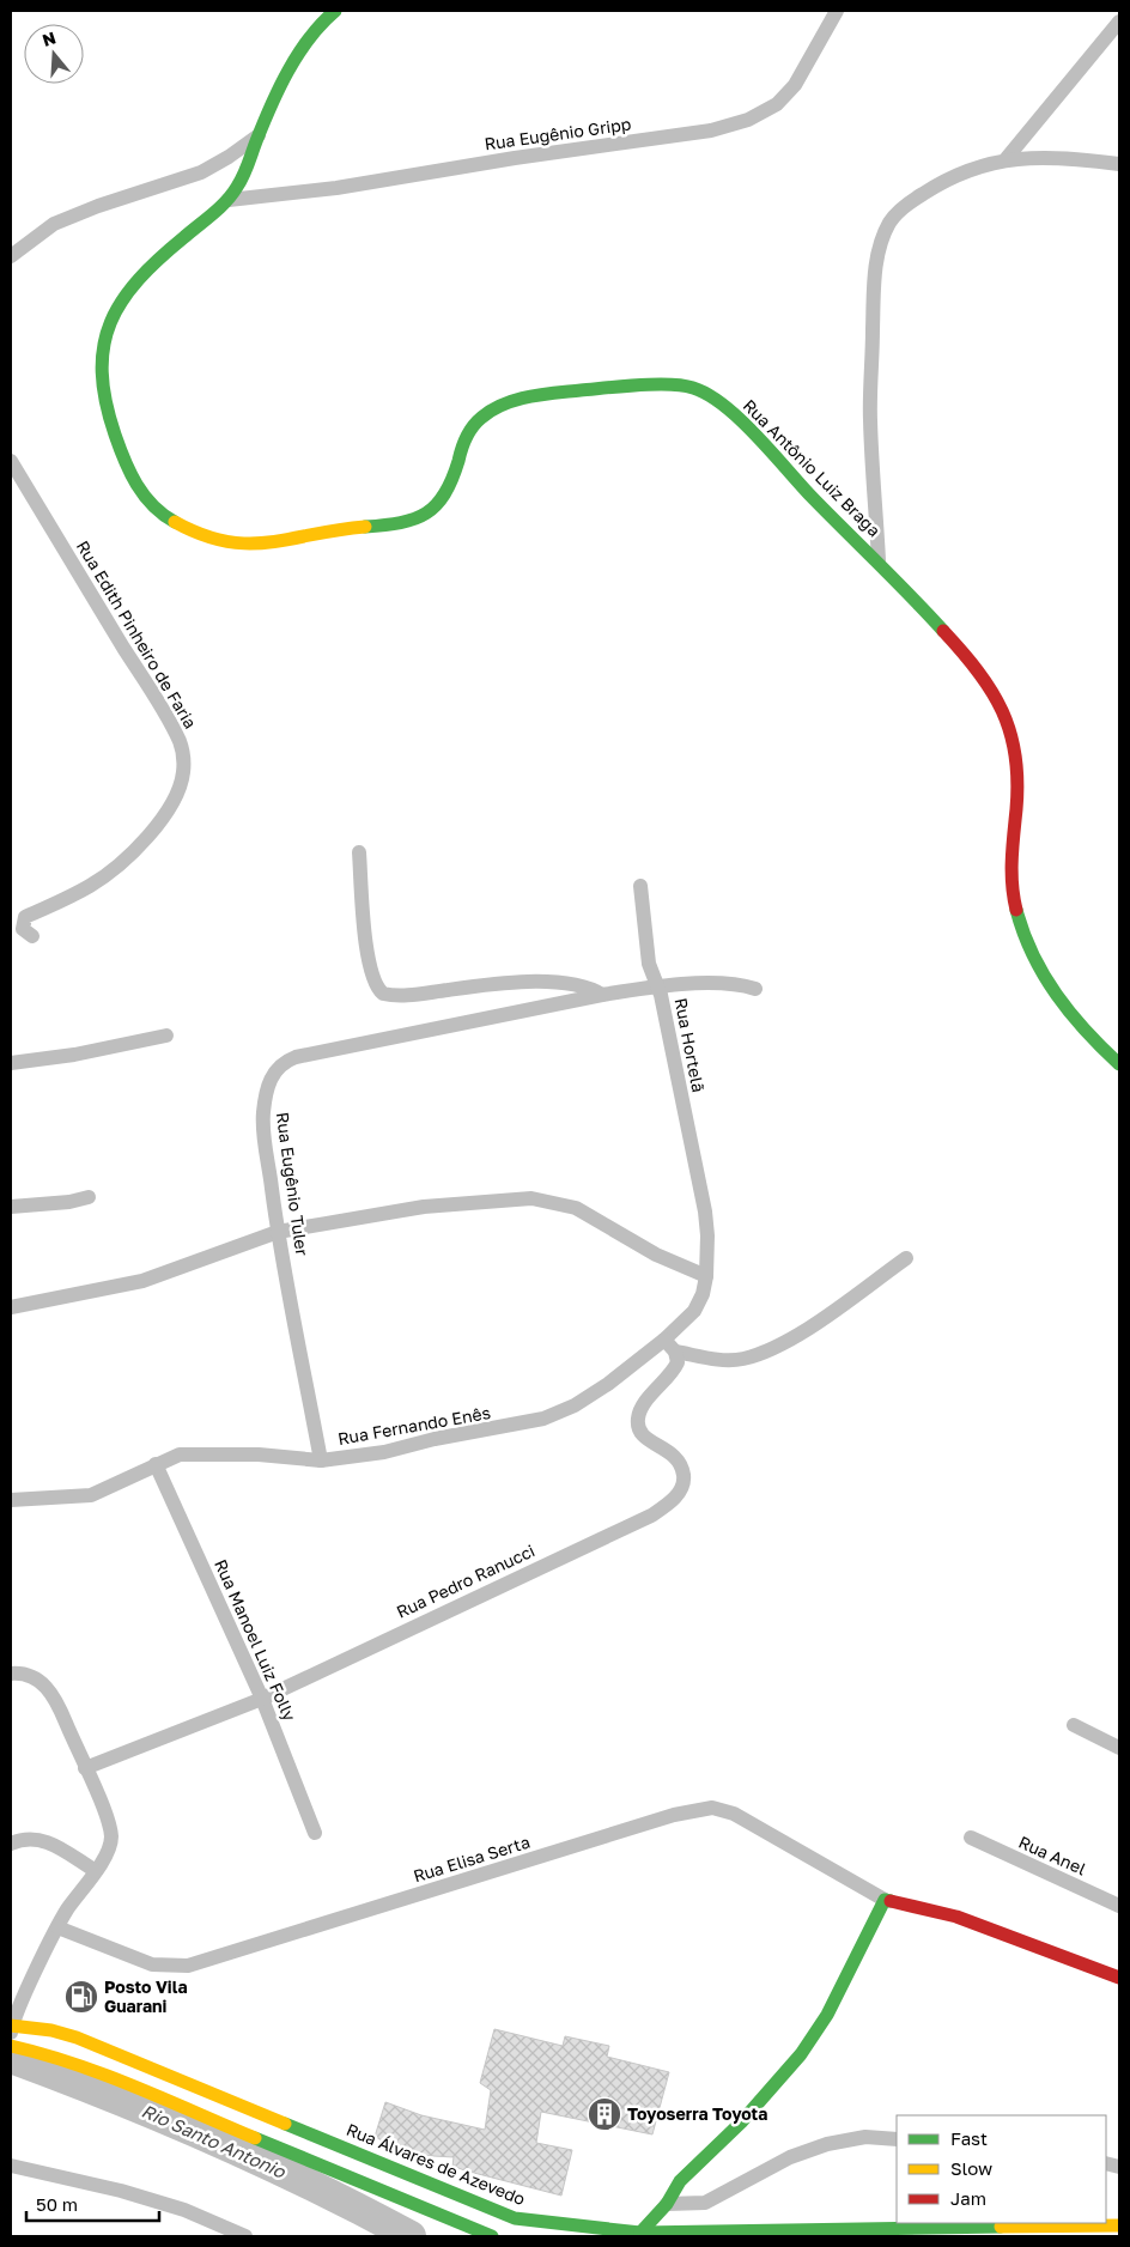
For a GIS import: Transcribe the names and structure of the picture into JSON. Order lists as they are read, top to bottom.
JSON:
{
  "streets": {
    "street": [
      "Rua Eugênio Gripp",
      "Rua Antônio Luiz Braga",
      "Rua Edith Pinheiro de Faria",
      "Rua Hortelã",
      "Rua Eugênio Tuler",
      "Rua Fernando Enês",
      "Rua Pedro Ranucci",
      "Rua Manoel Luiz Folly",
      "Rua Anel",
      "Rua Elisa Serta",
      "Rua Álvares de Azevedo"
    ]
  },
  "crossings": [
    ["Rua Eugênio Gripp", "Rua Antônio Luiz Braga"],
    ["Rua Hortelã", "Rua Eugênio Tuler"],
    ["Rua Hortelã", "Rua Fernando Enês"],
    ["Rua Eugênio Tuler", "Rua Fernando Enês"],
    ["Rua Fernando Enês", "Rua Pedro Ranucci"],
    ["Rua Fernando Enês", "Rua Manoel Luiz Folly"],
    ["Rua Pedro Ranucci", "Rua Manoel Luiz Folly"]
  ],
  "water": ["Rio Santo Antonio"],
  "places": {
    "fuel station": ["Posto Vila Guarani"],
    "building": ["Toyoserra Toyota"]
  },
  "legend": ["Fast", "Slow", "Jam"],
  "scale_bar": "50 m",
  "north": "top"
}
